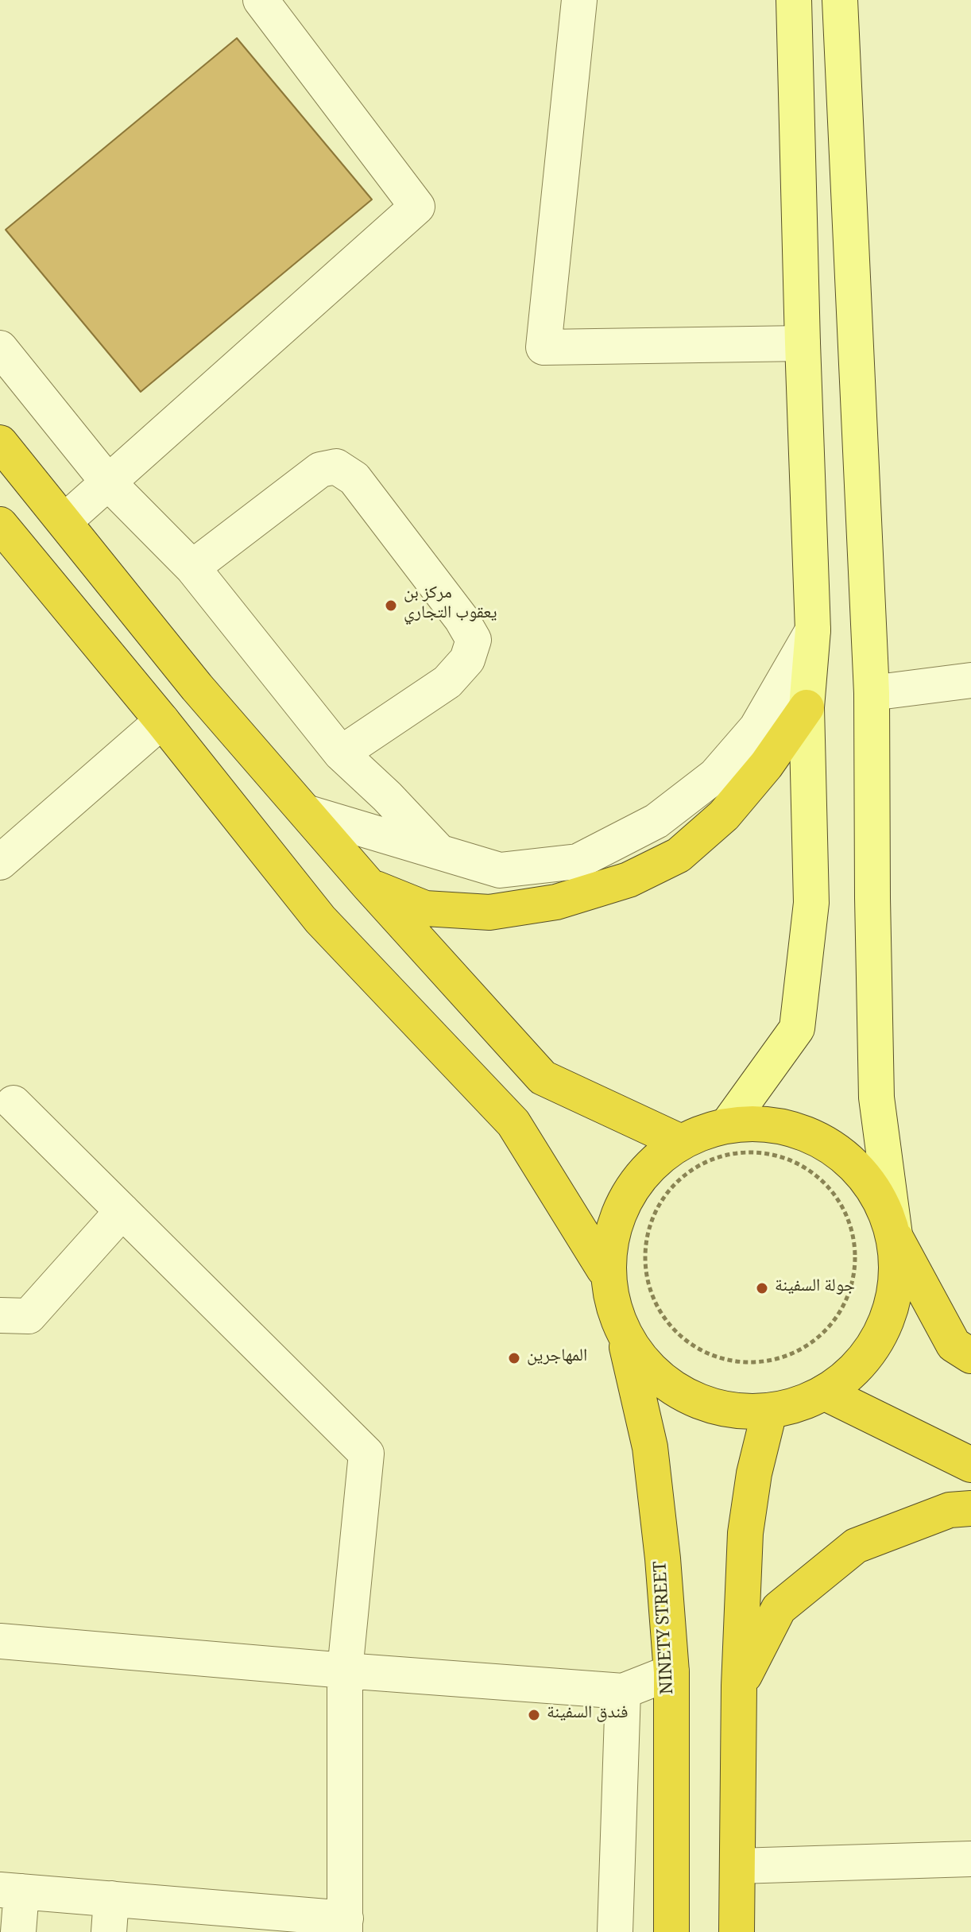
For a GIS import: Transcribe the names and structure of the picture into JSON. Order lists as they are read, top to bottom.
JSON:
{
  "streets": {
    "highway": ["NINETY STREET"]
  },
  "places": [
    "مركز بن يعقوب التجاري",
    "جولة السفينة",
    "المهاجرين",
    "فندق السفينة"
  ]
}
